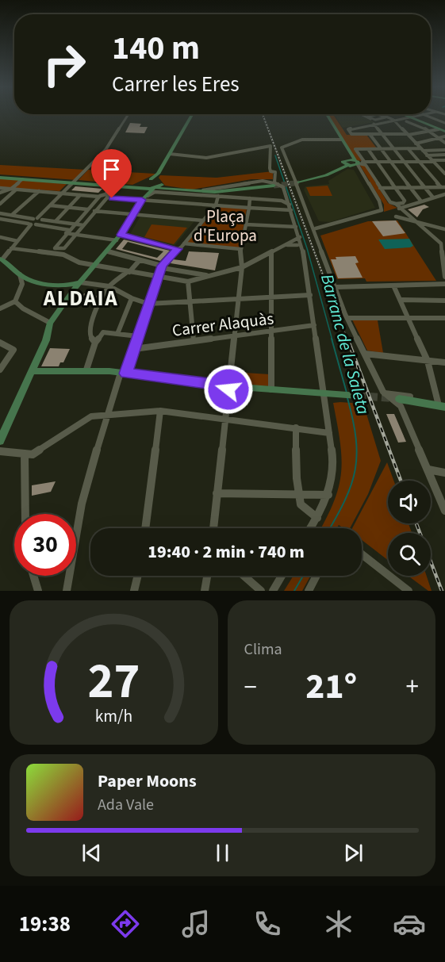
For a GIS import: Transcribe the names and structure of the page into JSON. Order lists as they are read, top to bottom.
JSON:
{
  "streets": {
    "street": ["Carrer Alaquàs"]
  },
  "districts": ["ALDAIA"],
  "water": ["Barranc de la Saleta"],
  "parks": ["Plaça d'Europa"],
  "page": {
    "turn": ["140 m", "Carrer les Eres"],
    "limit": "30",
    "trip": "19:40 · 2 min · 740 m",
    "tile": "Clima",
    "heat": ["−", "21°", "+"],
    "song": ["Paper Moons", "Ada Vale"],
    "tabs": "19:38",
    "gauge": ["27", "km/h"]
  }
}
